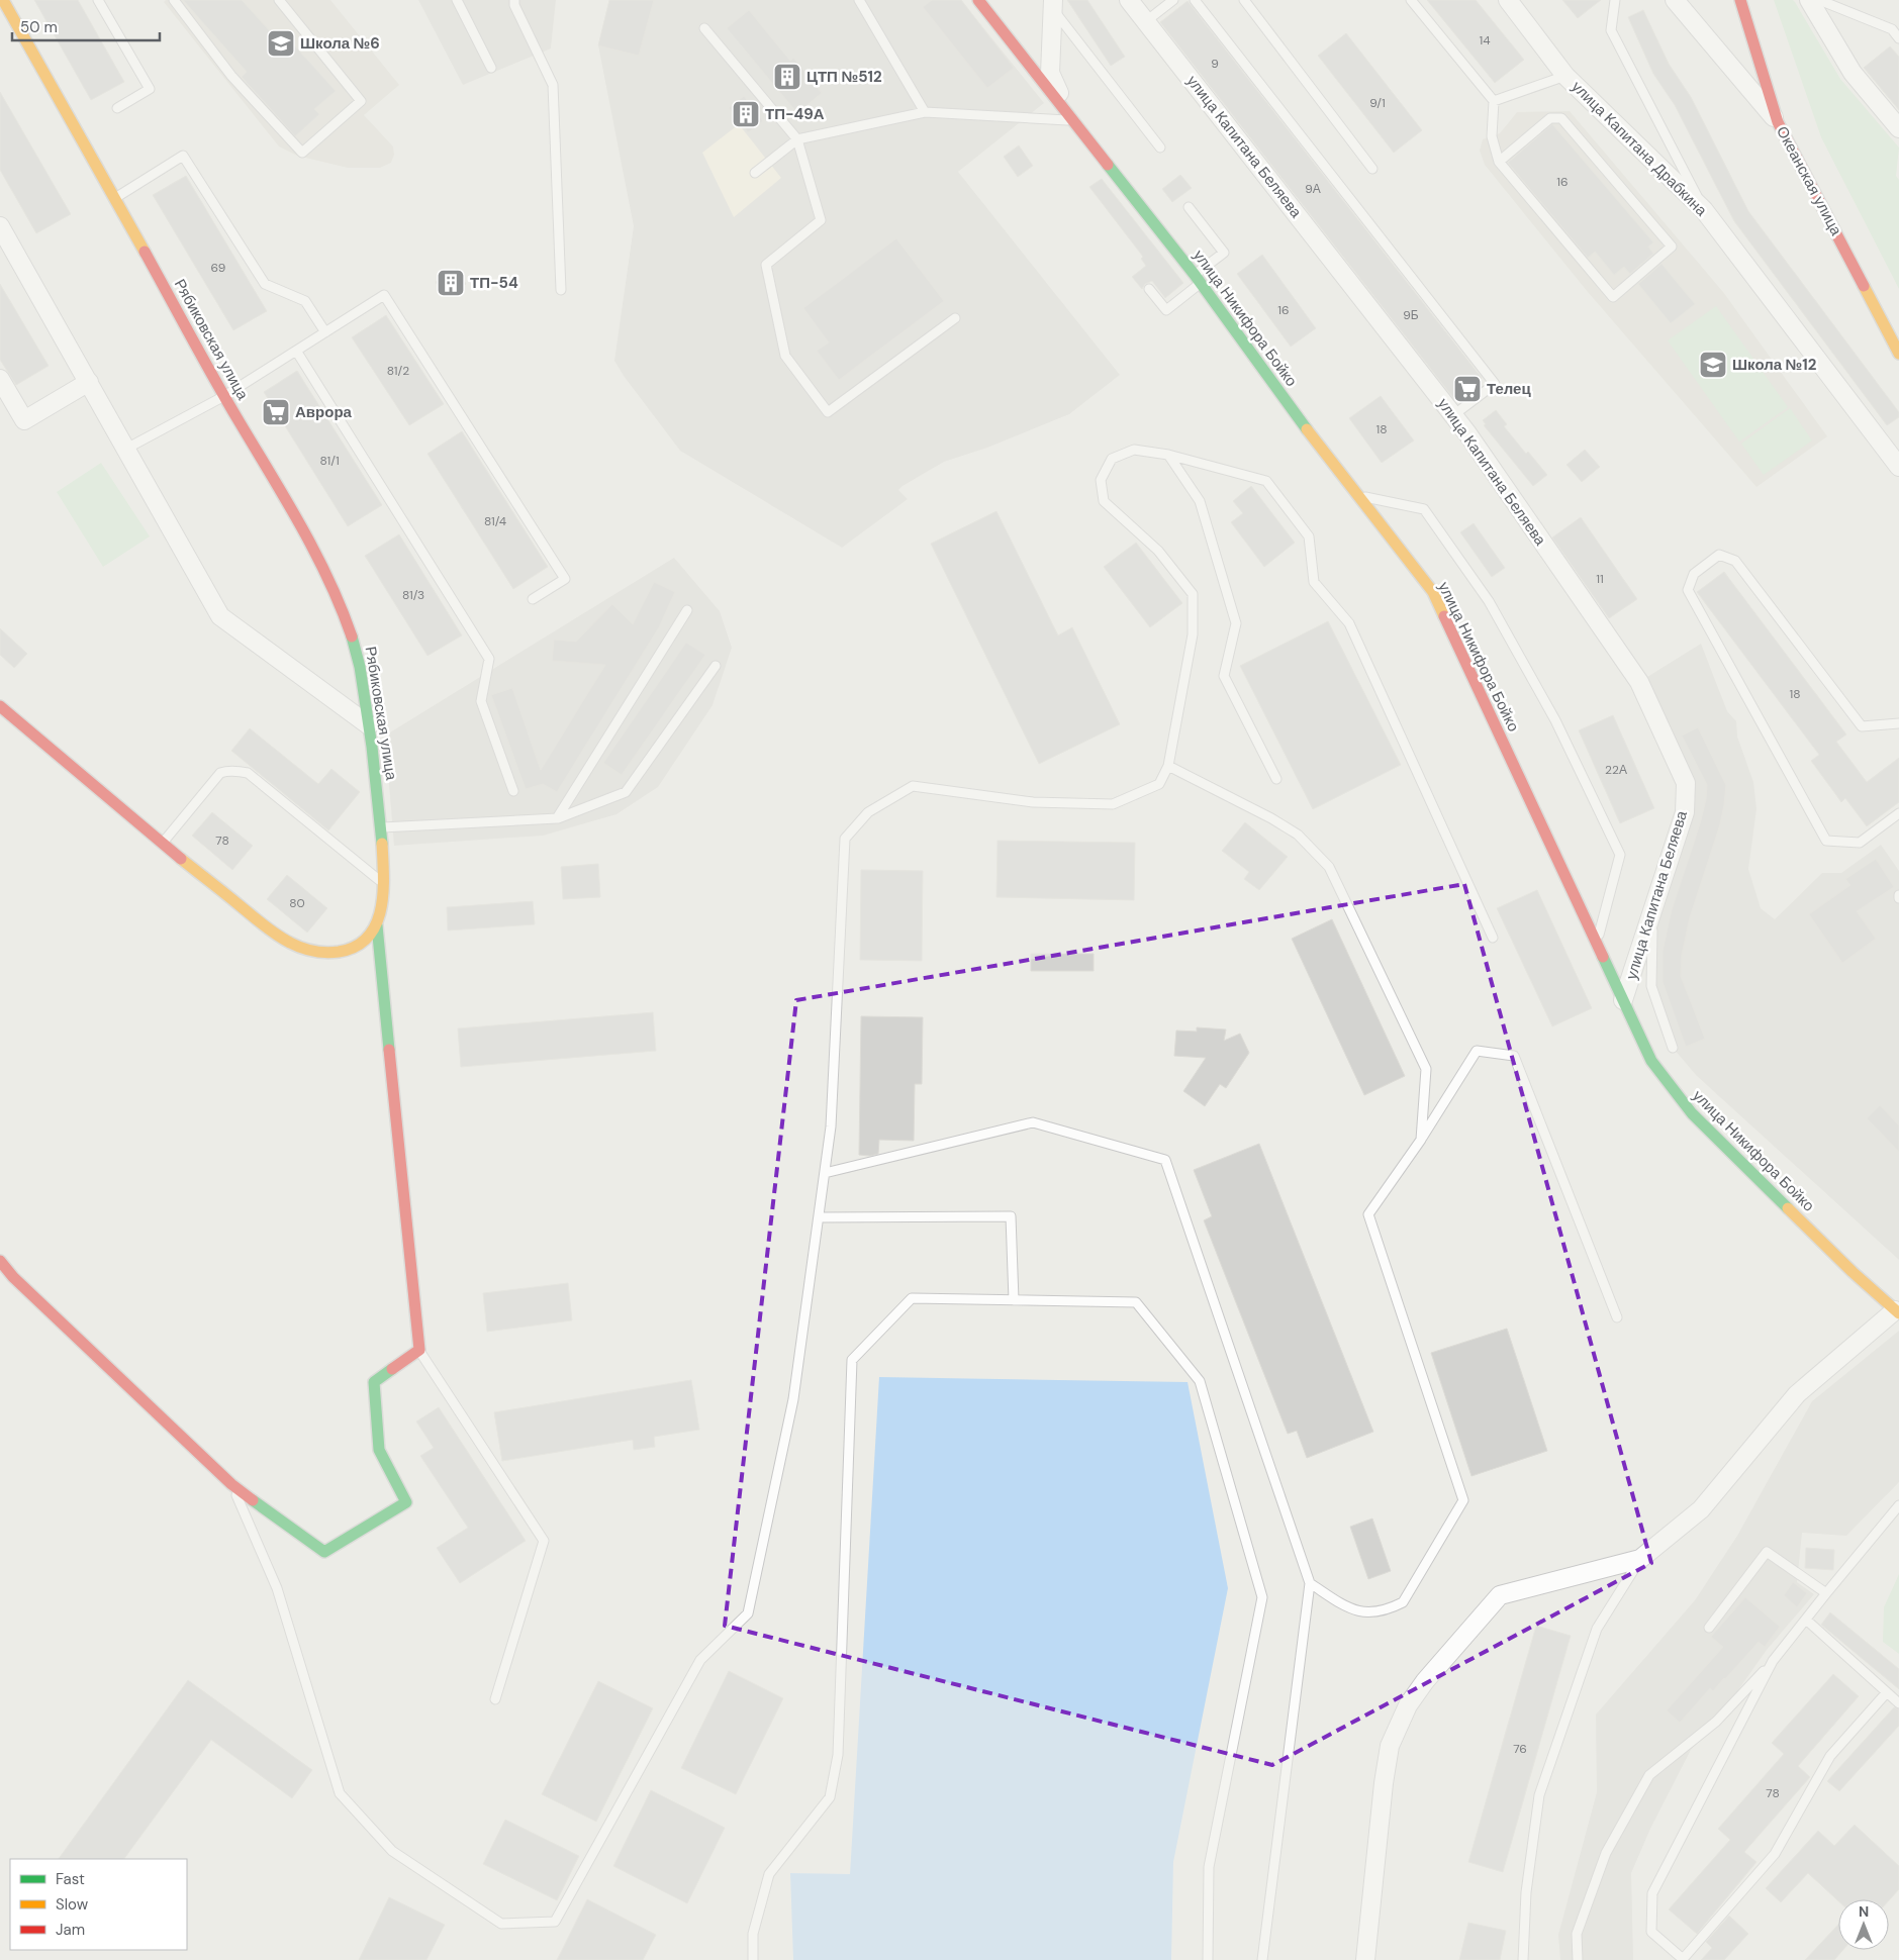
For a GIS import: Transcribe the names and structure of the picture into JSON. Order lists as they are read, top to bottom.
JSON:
{
  "streets": {
    "street": [
      "улица Капитана Беляева",
      "улица Капитана Драбкина",
      "Океанская улица",
      "улица Никифора Бойко",
      "Рябиковская улица"
    ]
  },
  "crossings": [
    ["улица Капитана Беляева", "улица Никифора Бойко"]
  ],
  "places": {
    "school or university": ["Школа №6", "Школа №12"],
    "building": ["ЦТП №512", "ТП-49А", "ТП-54"],
    "supermarket": ["Телец", "Аврора"]
  },
  "house_numbers": [
    "14",
    "9",
    "9/1",
    "16",
    "9А",
    "69",
    "16",
    "9Б",
    "81/2",
    "18",
    "81/1",
    "81/4",
    "11",
    "81/3",
    "18",
    "22А",
    "78",
    "80",
    "76",
    "78"
  ],
  "legend": ["Fast", "Slow", "Jam"],
  "scale_bar": "50 m",
  "north": "top"
}
